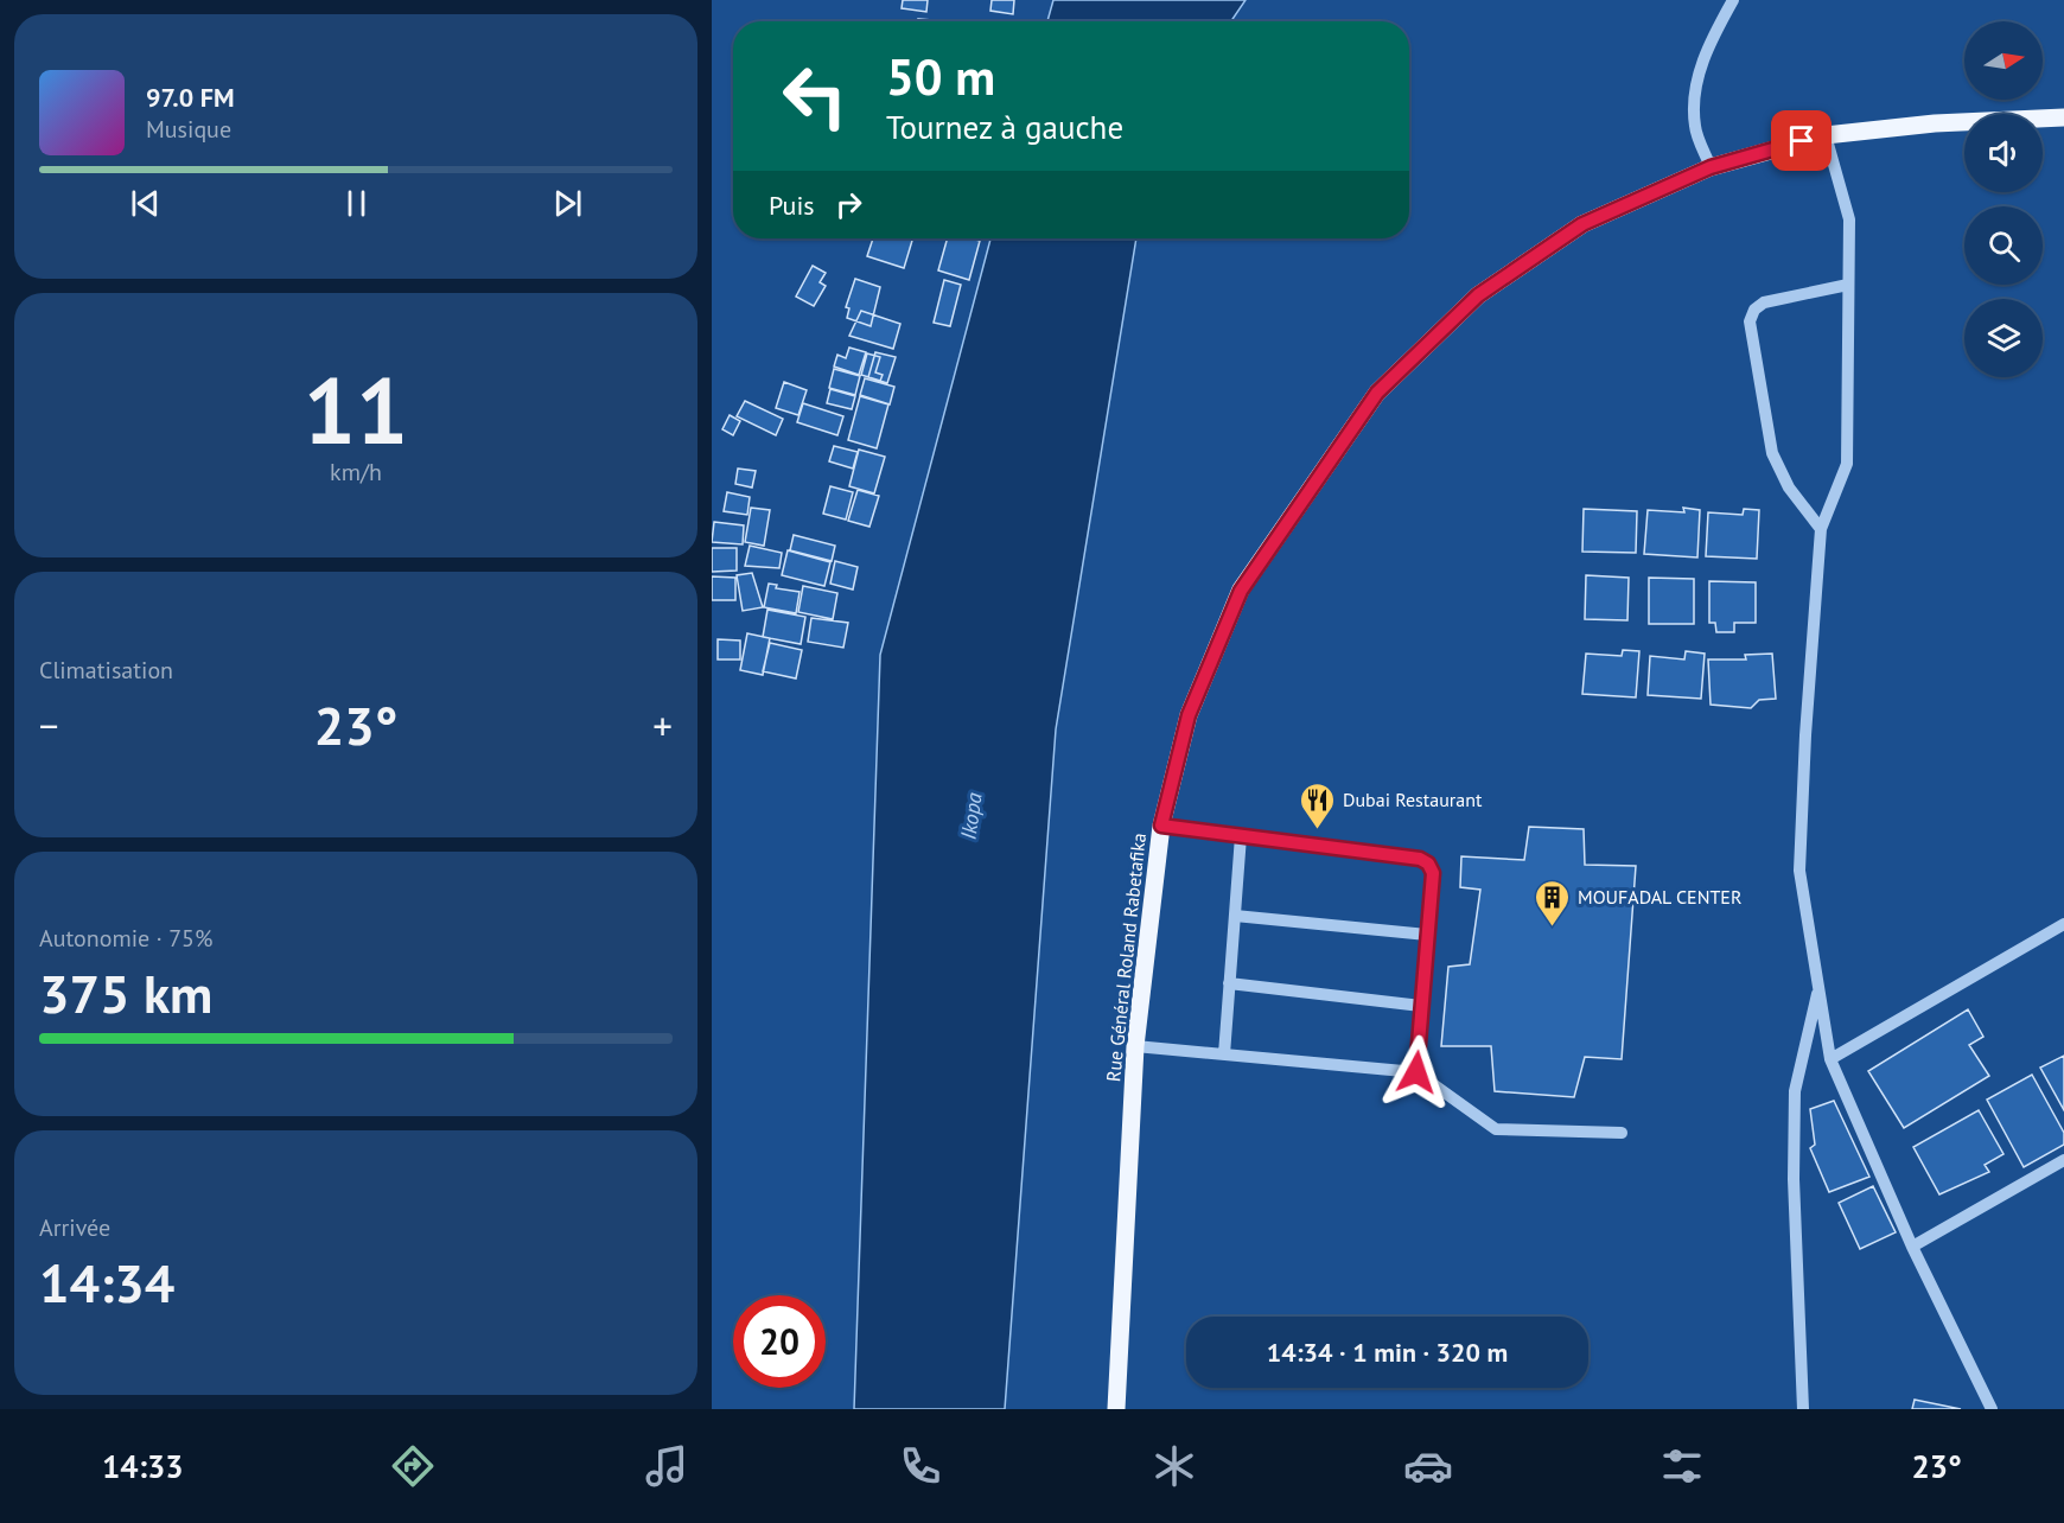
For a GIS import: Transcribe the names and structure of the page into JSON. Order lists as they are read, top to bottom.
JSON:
{
  "streets": {
    "main road": ["Rue Général Roland Rabetafika"]
  },
  "water": ["Ikopa"],
  "places": {
    "restaurant": ["Dubai Restaurant"],
    "building": ["MOUFADAL CENTER"]
  },
  "north": "right",
  "page": {
    "turn": ["50 m", "Tournez à gauche"],
    "song": ["97.0 FM", "Musique"],
    "then": "Puis",
    "tile": [
      ["11", "km/h"],
      "Climatisation",
      ["Autonomie · 75%", "375 km"],
      ["Arrivée", "14:34"]
    ],
    "heat": ["−", "23°", "+"],
    "limit": "20",
    "trip": "14:34 · 1 min · 320 m",
    "tabs": ["14:33", "23°"]
  }
}
